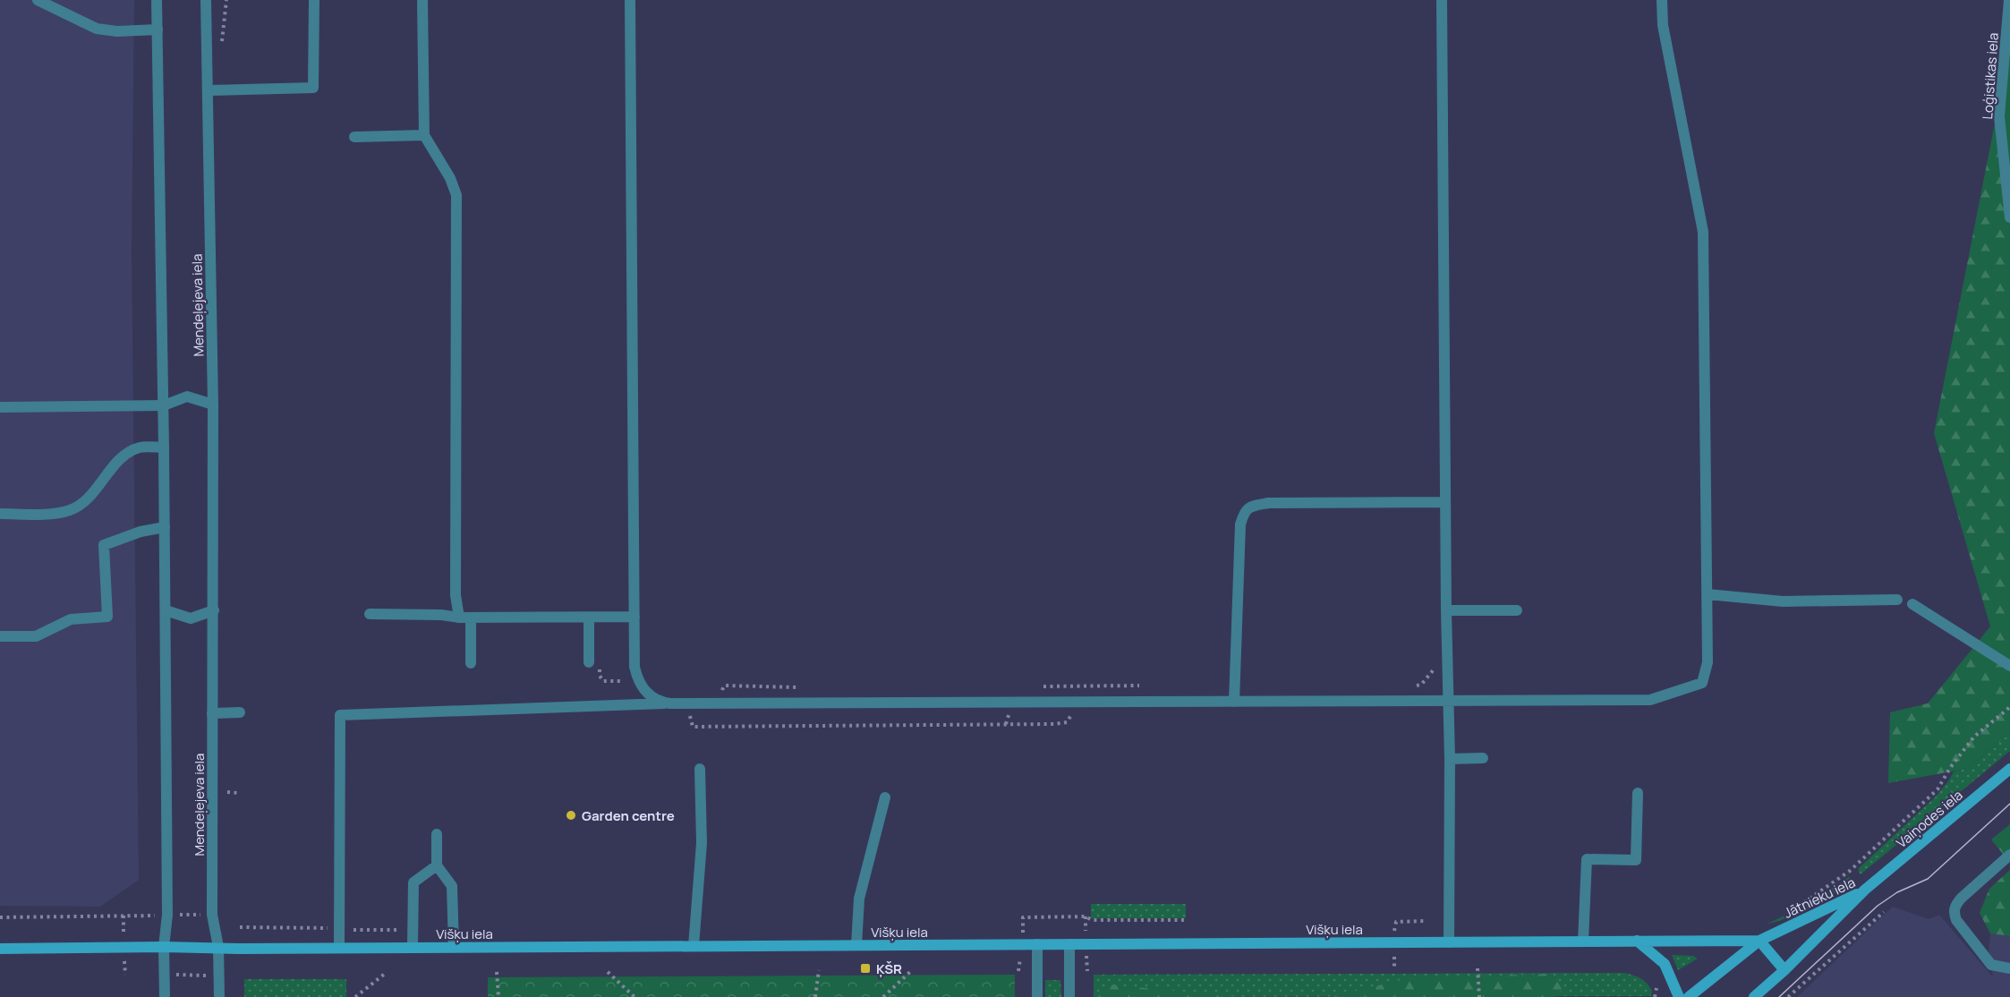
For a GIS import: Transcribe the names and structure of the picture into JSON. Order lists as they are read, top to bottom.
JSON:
{
  "streets": {
    "street": [
      "Loģistikas iela",
      "Mendeļejeva iela",
      "Vaiņodes iela",
      "Jātnieku iela",
      "Višķu iela"
    ]
  },
  "crossings": [
    ["Mendeļejeva iela", "Višķu iela"],
    ["Vaiņodes iela", "Jātnieku iela"],
    ["Jātnieku iela", "Višķu iela"]
  ],
  "places": {
    "other": ["Garden centre"],
    "transit": ["ĶŠR"]
  }
}
